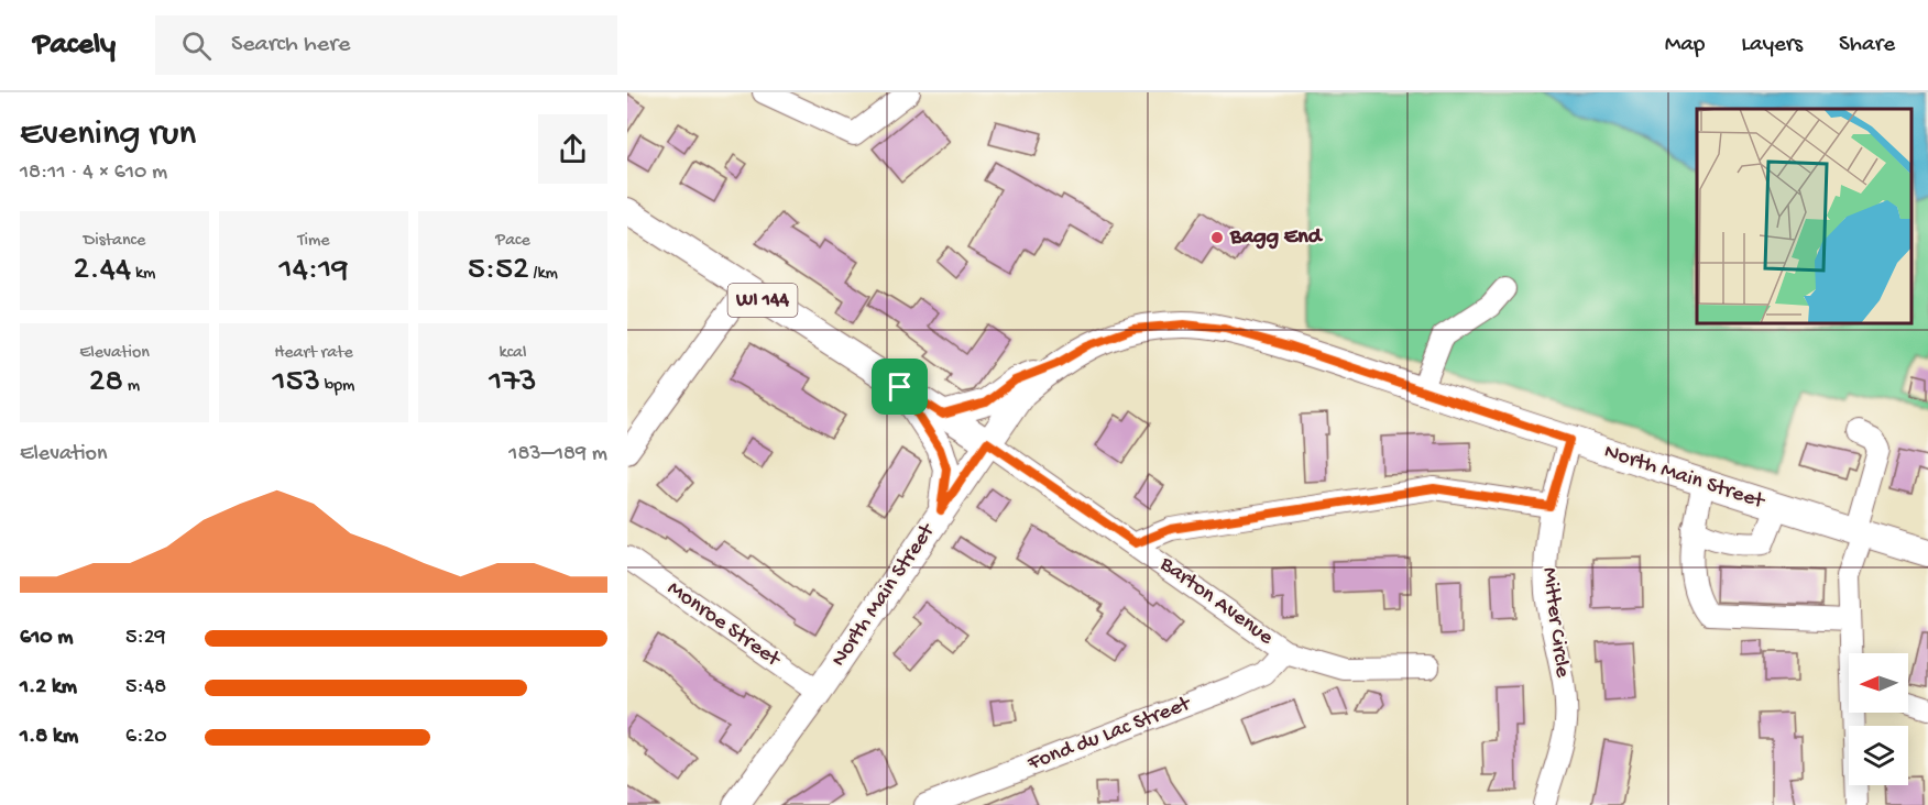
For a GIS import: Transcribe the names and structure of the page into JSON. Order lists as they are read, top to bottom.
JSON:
{
  "streets": {
    "main road": ["WI 144", "North Main Street", "Barton Avenue"],
    "street": ["Mitter Circle", "Monroe Street", "Fond du Lac Street"]
  },
  "crossings": [
    ["North Main Street", "Barton Avenue"],
    ["North Main Street", "Mitter Circle"],
    ["North Main Street", "Monroe Street"],
    ["Barton Avenue", "Fond du Lac Street"]
  ],
  "places": ["Bagg End"],
  "north": "left",
  "page": {
    "header": "Pacely",
    "search": "Search here",
    "nav": ["Map", "Layers", "Share"],
    "heading": ["Evening run", "18:11 · 4 × 610 m"],
    "stats": [
      ["Distance", "2.44 km"],
      ["Time", "14:19"],
      ["Pace", "5:52 /km"],
      ["Elevation", "28 m"],
      ["Heart rate", "153 bpm"],
      ["kcal", "173"]
    ],
    "chart": ["Elevation", "183–189 m"],
    "list": [
      {
        "name": "610 m",
        "note": "5:29"
      },
      {
        "name": "1.2 km",
        "note": "5:48"
      },
      {
        "name": "1.8 km",
        "note": "6:20"
      }
    ]
  }
}
